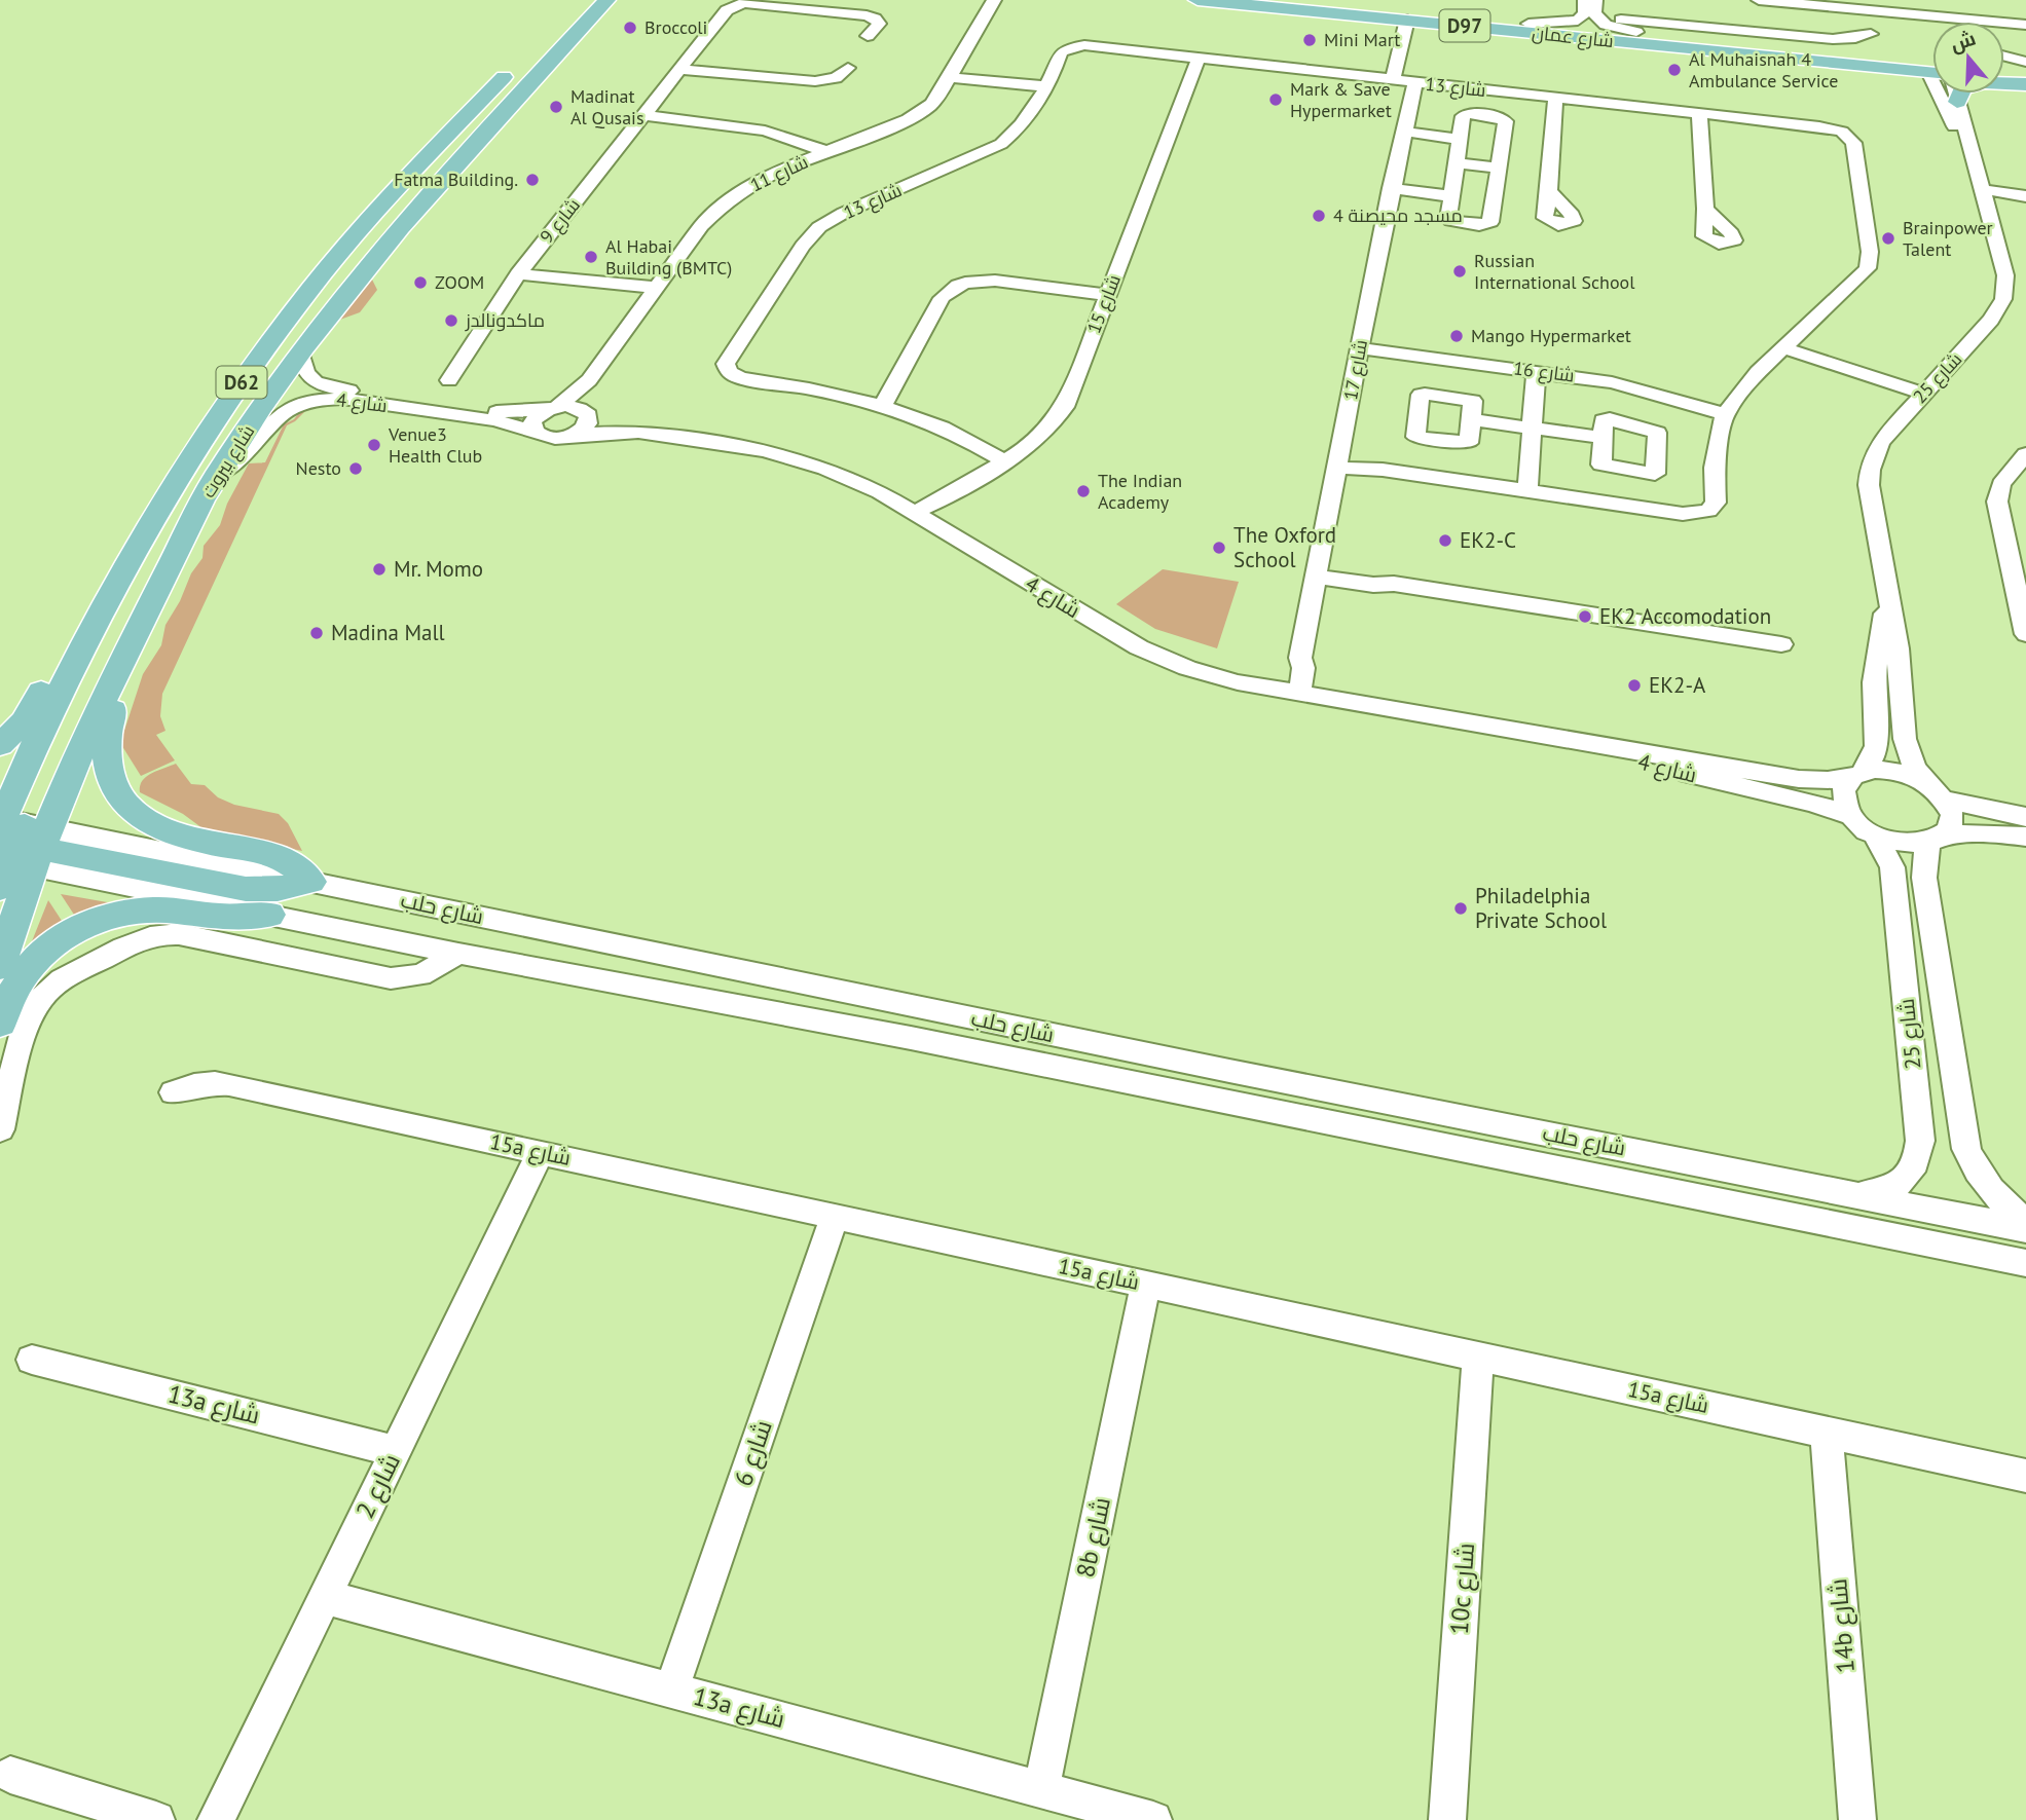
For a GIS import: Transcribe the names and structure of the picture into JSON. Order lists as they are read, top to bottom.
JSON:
{
  "streets": {
    "main road": [
      "D97",
      "شارع عمان",
      "D62",
      "شارع بيروت"
    ],
    "street": [
      "شارع 13",
      "شارع 11",
      "شارع 9",
      "شارع 15",
      "شارع 17",
      "شارع 16",
      "شارع 25",
      "شارع 4",
      "شارع حلب",
      "15a شارع",
      "13a شارع",
      "شارع 6",
      "شارع 2",
      "8b شارع",
      "10c شارع",
      "14b شارع"
    ]
  },
  "crossings": [
    ["شارع 13", "شارع 15"],
    ["شارع 13", "شارع 17"],
    ["شارع 13", "شارع 16"],
    ["شارع 11", "شارع 4"],
    ["شارع 15", "شارع 4"],
    ["شارع 17", "شارع 16"],
    ["شارع 17", "شارع 4"],
    ["شارع 25", "شارع 4"],
    ["شارع 25", "شارع حلب"],
    ["شارع 4", "شارع بيروت"],
    ["شارع بيروت", "شارع حلب"],
    ["15a شارع", "شارع 6"],
    ["15a شارع", "شارع 2"],
    ["15a شارع", "8b شارع"],
    ["15a شارع", "10c شارع"],
    ["15a شارع", "14b شارع"],
    ["13a شارع", "شارع 6"],
    ["13a شارع", "شارع 2"],
    ["13a شارع", "8b شارع"]
  ],
  "places": [
    "Broccoli",
    "Mini Mart",
    "Al Muhaisnah 4 Ambulance Service",
    "Mark & Save Hypermarket",
    "Madinat Al Qusais",
    "Fatma Building.",
    "مسجد محيصنة 4",
    "Brainpower Talent",
    "Al Habai Building (BMTC)",
    "Russian International School",
    "ZOOM",
    "ماكدونالدز",
    "Mango Hypermarket",
    "Venue3 Health Club",
    "Nesto",
    "The Indian Academy",
    "EK2-C",
    "The Oxford School",
    "Mr. Momo",
    "EK2 Accomodation",
    "Madina Mall",
    "EK2-A",
    "Philadelphia Private School"
  ],
  "north": "top"
}
